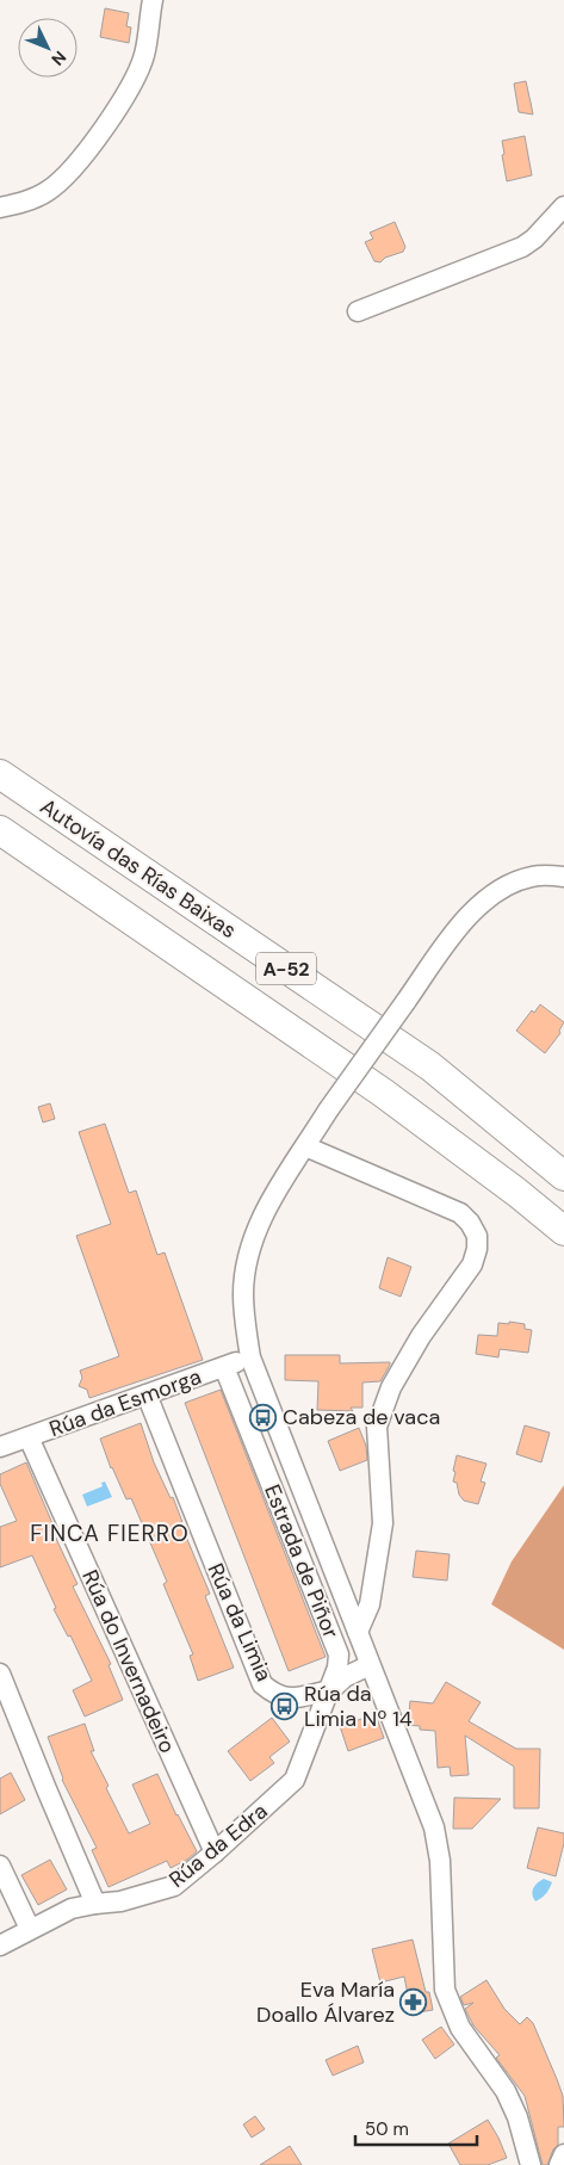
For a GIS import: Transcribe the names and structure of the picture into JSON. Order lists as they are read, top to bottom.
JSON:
{
  "streets": {
    "highway": ["Autovía das Rías Baixas", "A-52"],
    "street": [
      "Rúa da Esmorga",
      "Estrada de Piñor",
      "Rúa da Limia",
      "Rúa do Invernadeiro",
      "Rúa da Edra"
    ]
  },
  "crossings": [
    ["Rúa da Esmorga", "Estrada de Piñor"],
    ["Rúa da Esmorga", "Rúa da Limia"],
    ["Rúa da Esmorga", "Rúa do Invernadeiro"],
    ["Estrada de Piñor", "Rúa da Limia"],
    ["Estrada de Piñor", "Rúa da Edra"],
    ["Rúa da Limia", "Rúa da Edra"],
    ["Rúa do Invernadeiro", "Rúa da Edra"]
  ],
  "districts": ["FINCA FIERRO"],
  "places": {
    "bus stop": ["Cabeza de vaca", "Rúa da Limia Nº 14"],
    "pharmacy": ["Eva María Doallo Álvarez"]
  },
  "scale_bar": "50 m",
  "north": "bottom right"
}
